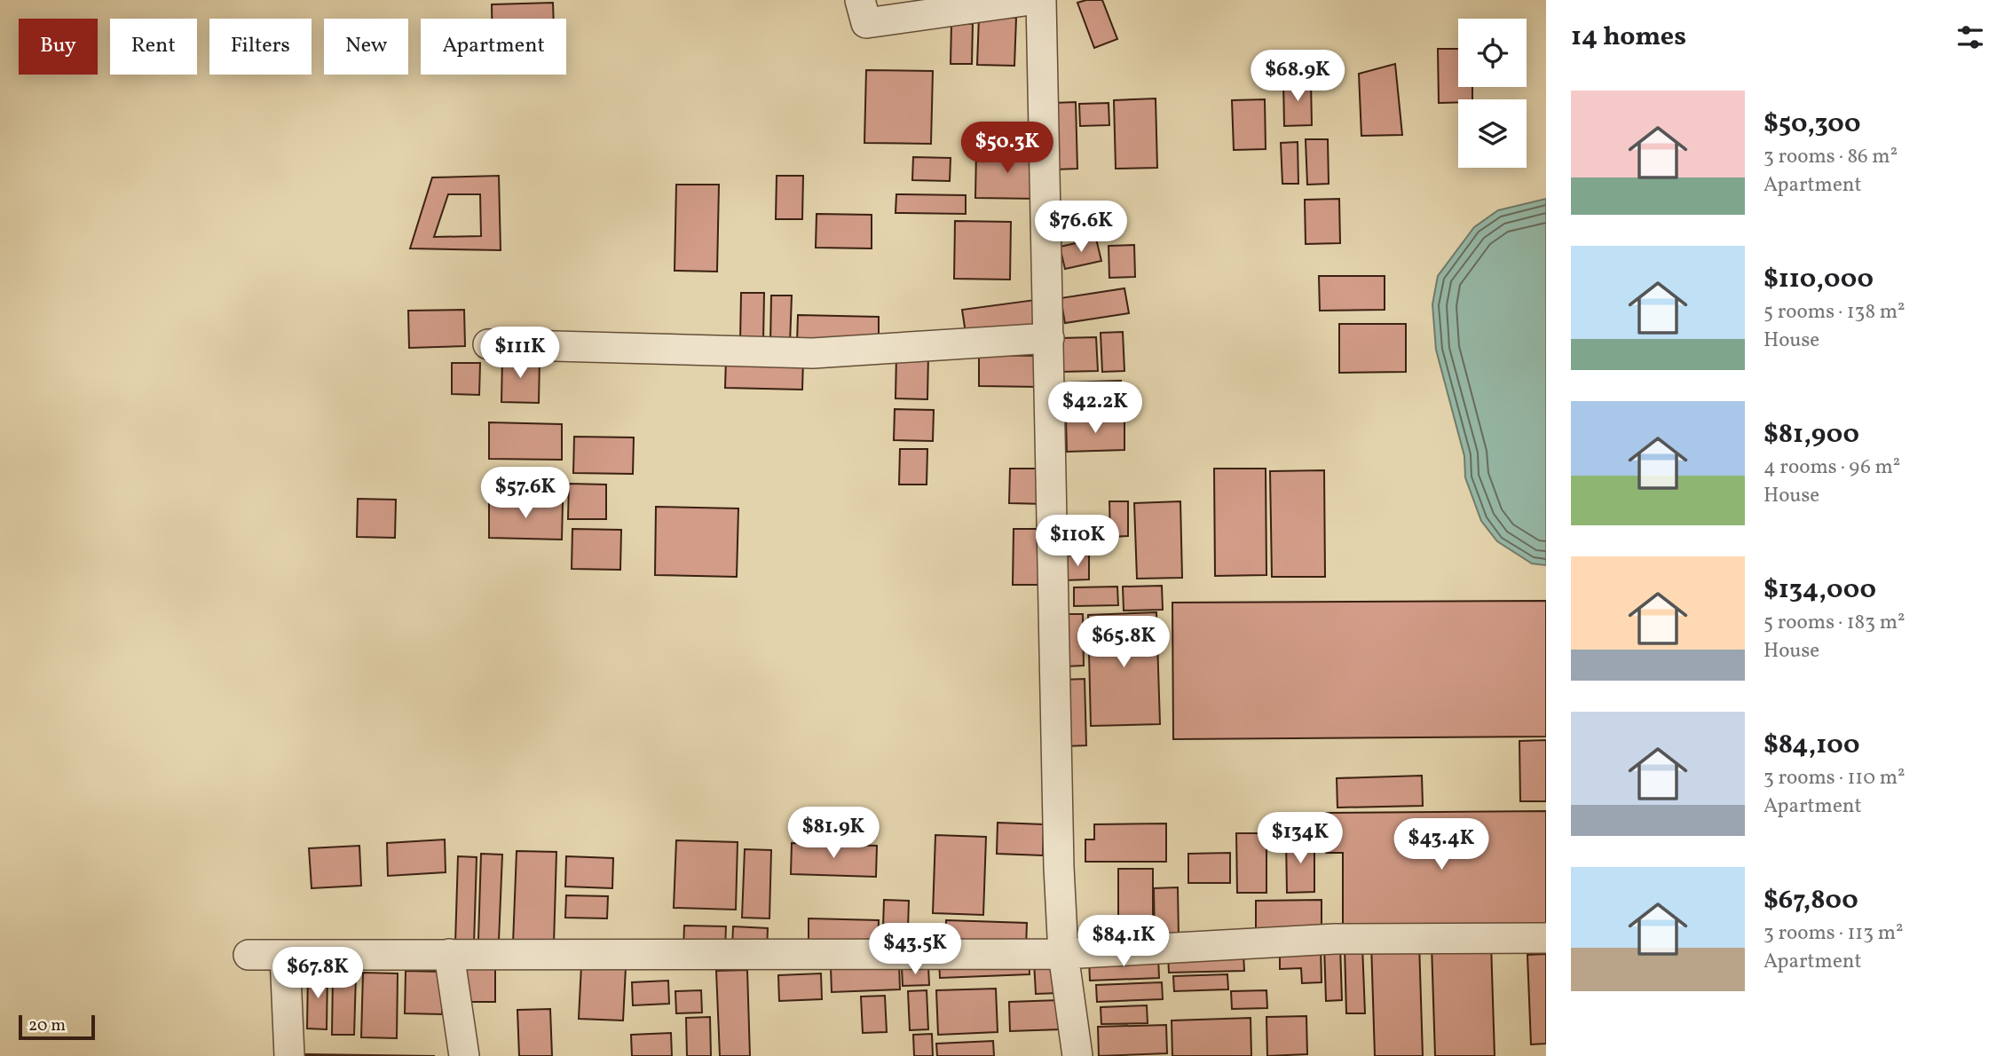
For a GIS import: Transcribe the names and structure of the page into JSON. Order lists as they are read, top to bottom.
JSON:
{
  "scale_bar": "20 m",
  "page": {
    "heading": "14 homes",
    "chip": [
      "Buy",
      "Rent",
      "Filters",
      "New",
      "Apartment"
    ],
    "price": [
      "$68.9K",
      "$50.3K",
      "$76.6K",
      "$111K",
      "$42.2K",
      "$57.6K",
      "$110K",
      "$65.8K",
      "$81.9K",
      "$134K",
      "$43.4K",
      "$84.1K",
      "$43.5K",
      "$67.8K"
    ],
    "list": [
      {
        "name": "$50,300",
        "note": "3 rooms · 86 m² · Apartment"
      },
      {
        "name": "$110,000",
        "note": "5 rooms · 138 m² · House"
      },
      {
        "name": "$81,900",
        "note": "4 rooms · 96 m² · House"
      },
      {
        "name": "$134,000",
        "note": "5 rooms · 183 m² · House"
      },
      {
        "name": "$84,100",
        "note": "3 rooms · 110 m² · Apartment"
      },
      {
        "name": "$67,800",
        "note": "3 rooms · 113 m² · Apartment"
      }
    ],
    "scale": "20 m"
  }
}
